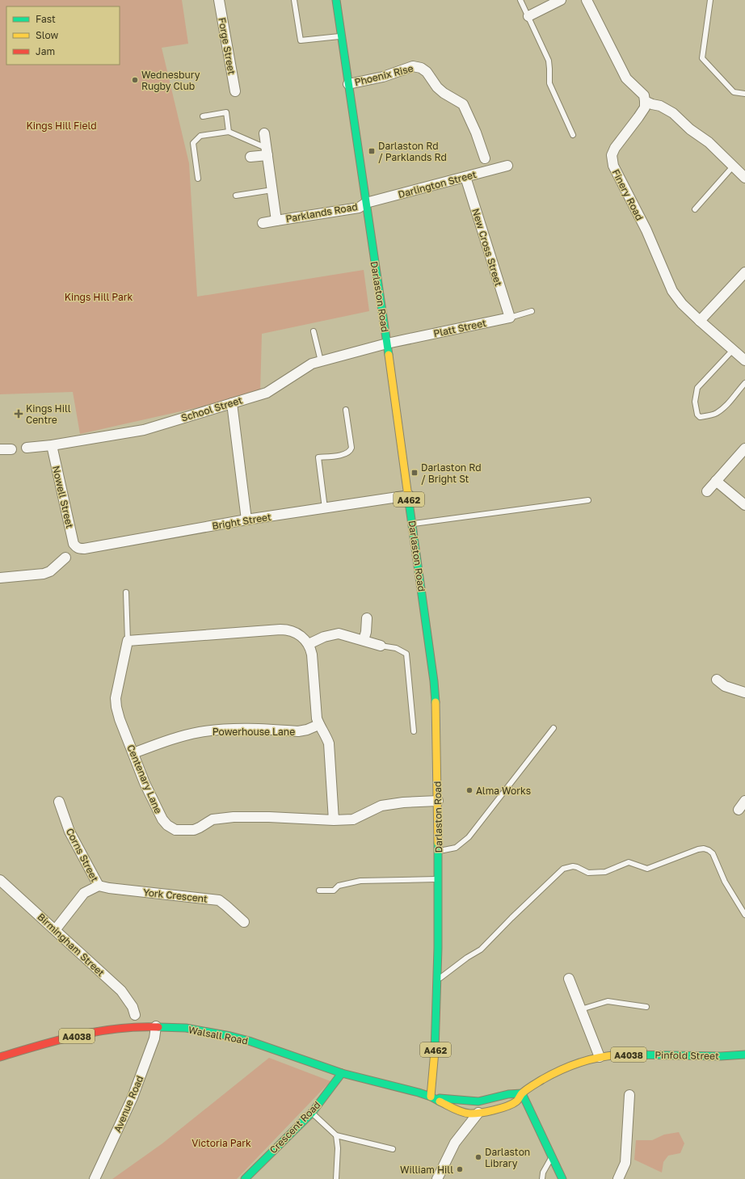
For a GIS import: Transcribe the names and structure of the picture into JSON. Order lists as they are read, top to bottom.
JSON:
{
  "streets": {
    "main road": [
      "Darlaston Road",
      "A462",
      "Walsall Road",
      "A4038",
      "Pinfold Street",
      "Crescent Road"
    ],
    "street": [
      "Forge Street",
      "Phoenix Rise",
      "Darlington Street",
      "Finery Road",
      "Parklands Road",
      "New Cross Street",
      "Platt Street",
      "School Street",
      "Nowell Street",
      "Bright Street",
      "Powerhouse Lane",
      "Centenary Lane",
      "Corns Street",
      "York Crescent",
      "Birmingham Street",
      "Avenue Road"
    ]
  },
  "crossings": [
    ["Phoenix Rise", "Darlaston Road"],
    ["Darlington Street", "Parklands Road"],
    ["Darlington Street", "New Cross Street"],
    ["Darlington Street", "Darlaston Road"],
    ["Parklands Road", "Darlaston Road"],
    ["New Cross Street", "Platt Street"],
    ["Darlaston Road", "Platt Street"],
    ["Darlaston Road", "School Street"],
    ["Darlaston Road", "Bright Street"],
    ["Darlaston Road", "Centenary Lane"],
    ["Darlaston Road", "Walsall Road"],
    ["Darlaston Road", "A4038"],
    ["Platt Street", "School Street"],
    ["School Street", "Nowell Street"],
    ["Nowell Street", "Bright Street"],
    ["Powerhouse Lane", "Centenary Lane"],
    ["Corns Street", "York Crescent"],
    ["Corns Street", "Birmingham Street"],
    ["Walsall Road", "A4038"],
    ["Walsall Road", "Avenue Road"],
    ["Walsall Road", "Crescent Road"],
    ["A4038", "Pinfold Street"]
  ],
  "parks": ["Kings Hill Field", "Kings Hill Park", "Victoria Park"],
  "places": {
    "other": [
      "Wednesbury Rugby Club",
      "Alma Works",
      "Darlaston Library",
      "William Hill"
    ],
    "transit": ["Darlaston Rd / Parklands Rd", "Darlaston Rd / Bright St"],
    "health": ["Kings Hill Centre"]
  },
  "legend": ["Fast", "Slow", "Jam"]
}
